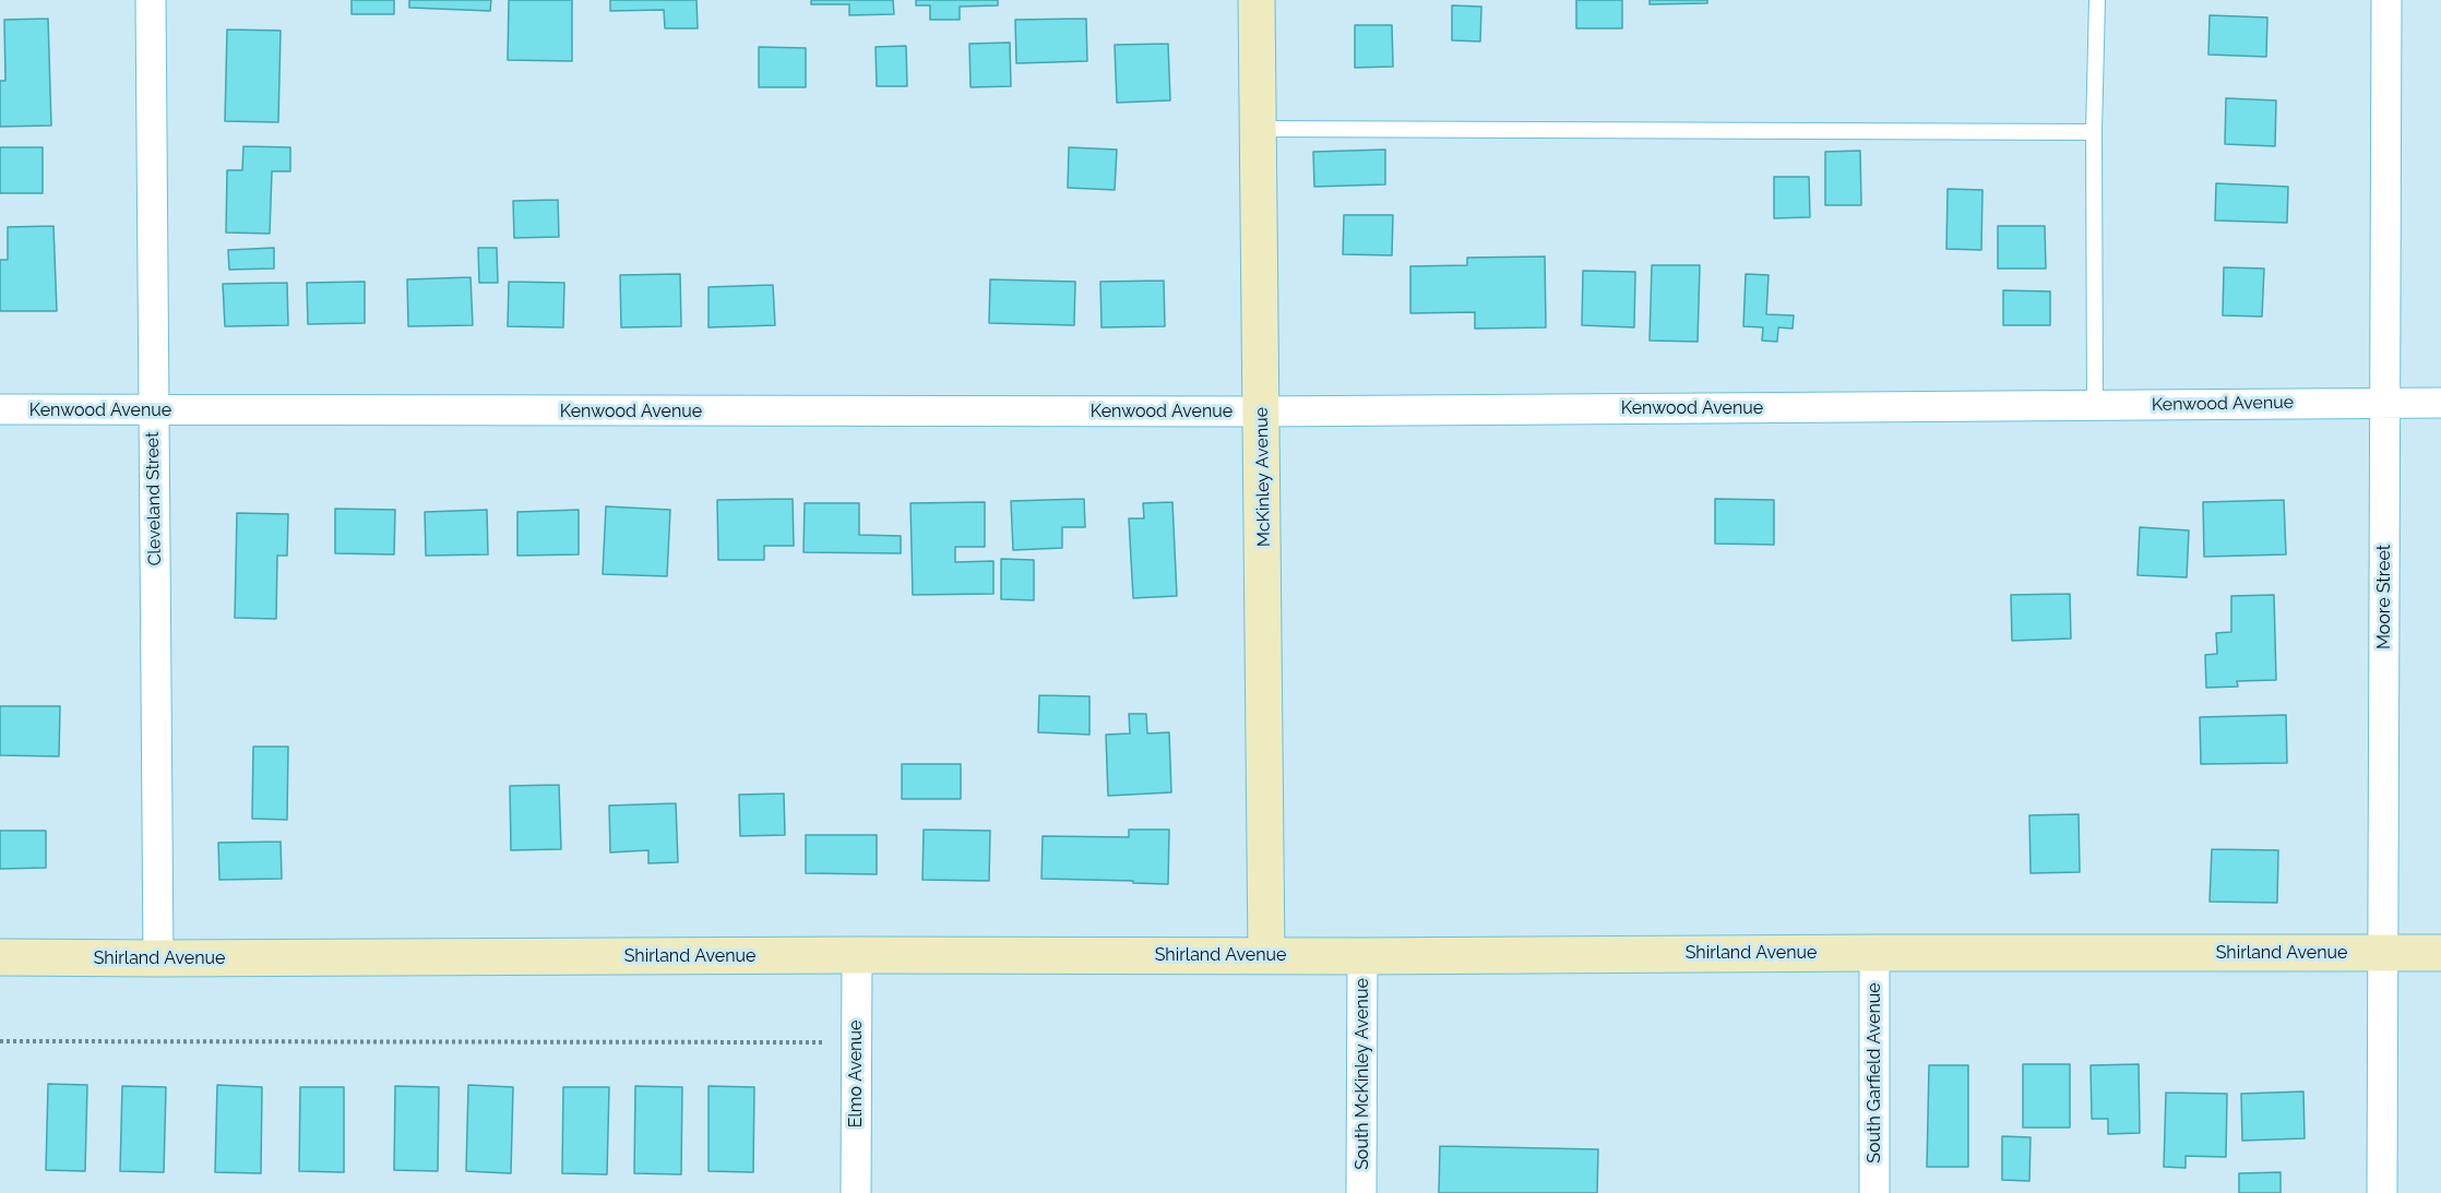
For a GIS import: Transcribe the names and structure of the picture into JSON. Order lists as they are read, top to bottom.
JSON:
{
  "streets": {
    "street": [
      "Kenwood Avenue",
      "McKinley Avenue",
      "Cleveland Street",
      "Moore Street",
      "Shirland Avenue",
      "South Garfield Avenue",
      "Elmo Avenue",
      "South McKinley Avenue"
    ]
  },
  "crossings": [
    ["Kenwood Avenue", "McKinley Avenue"],
    ["Kenwood Avenue", "Cleveland Street"],
    ["Kenwood Avenue", "Moore Street"],
    ["McKinley Avenue", "Shirland Avenue"],
    ["Cleveland Street", "Shirland Avenue"],
    ["Moore Street", "Shirland Avenue"],
    ["Shirland Avenue", "South Garfield Avenue"],
    ["Shirland Avenue", "Elmo Avenue"],
    ["Shirland Avenue", "South McKinley Avenue"]
  ]
}
